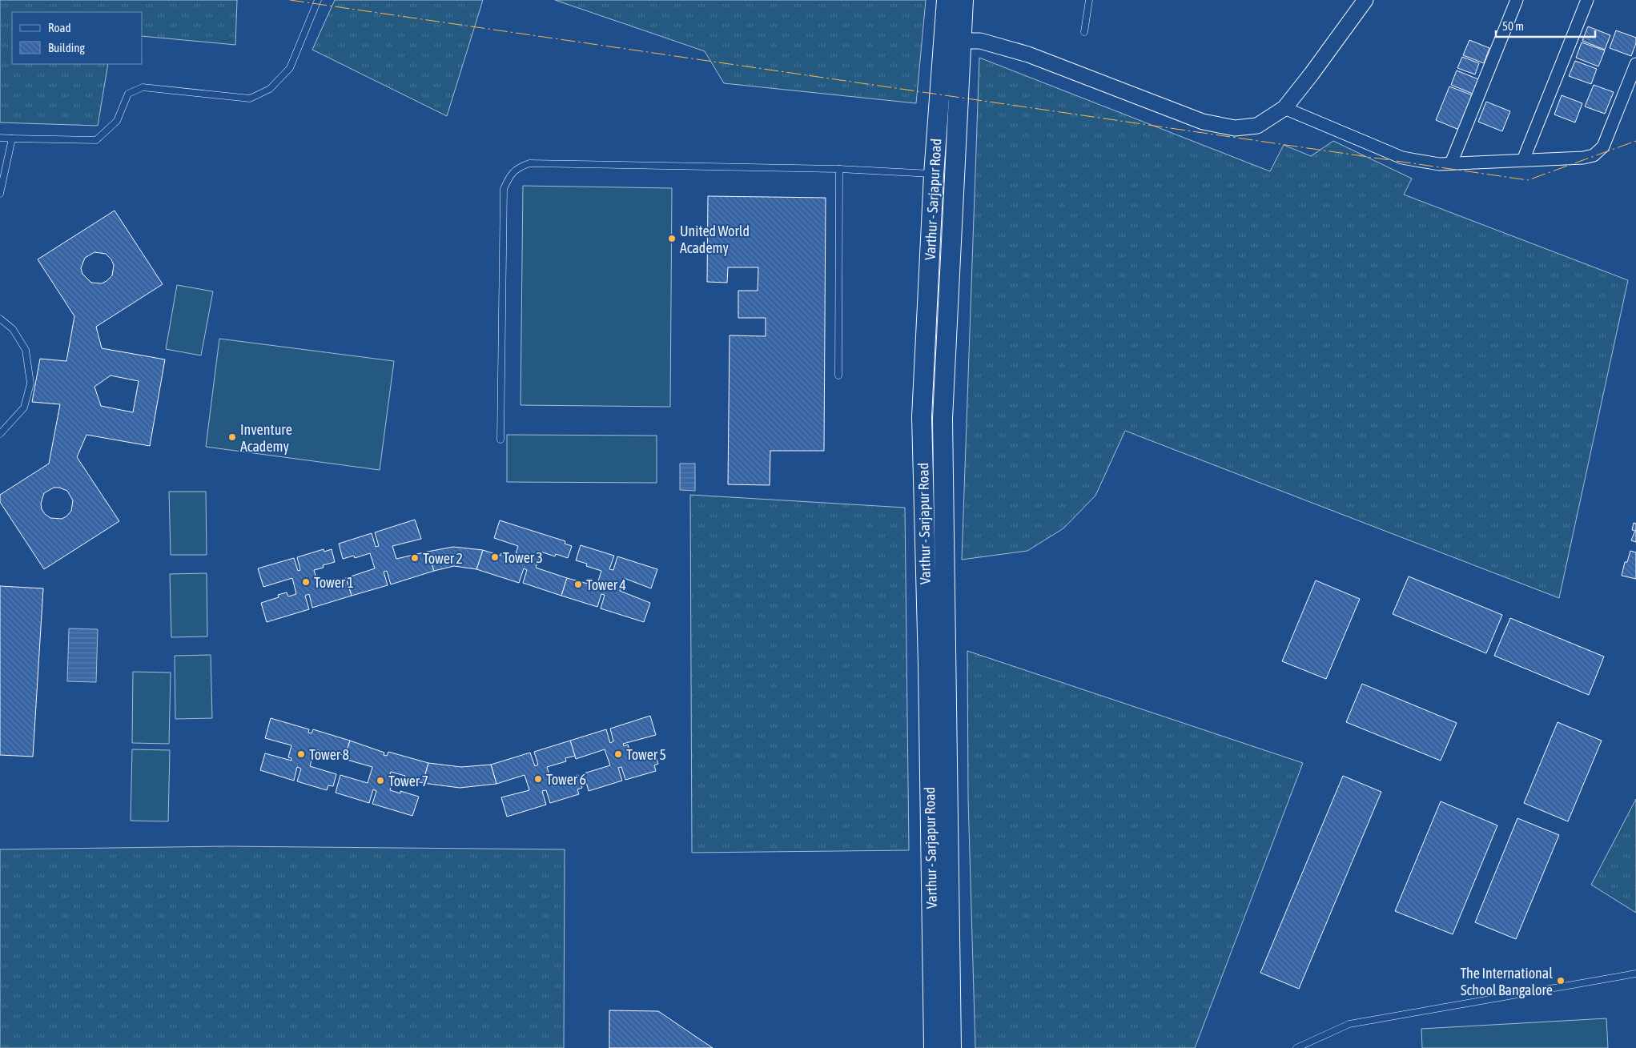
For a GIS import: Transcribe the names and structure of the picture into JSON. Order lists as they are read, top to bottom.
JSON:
{
  "streets": {
    "main road": ["Varthur - Sarjapur Road"]
  },
  "places": [
    "United World Academy",
    "Inventure Academy",
    "Tower 3",
    "Tower 2",
    "Tower 1",
    "Tower 4",
    "Tower 8",
    "Tower 5",
    "Tower 6",
    "Tower 7",
    "The International School Bangalore"
  ],
  "legend": ["Road", "Building"],
  "scale_bar": "50 m"
}
